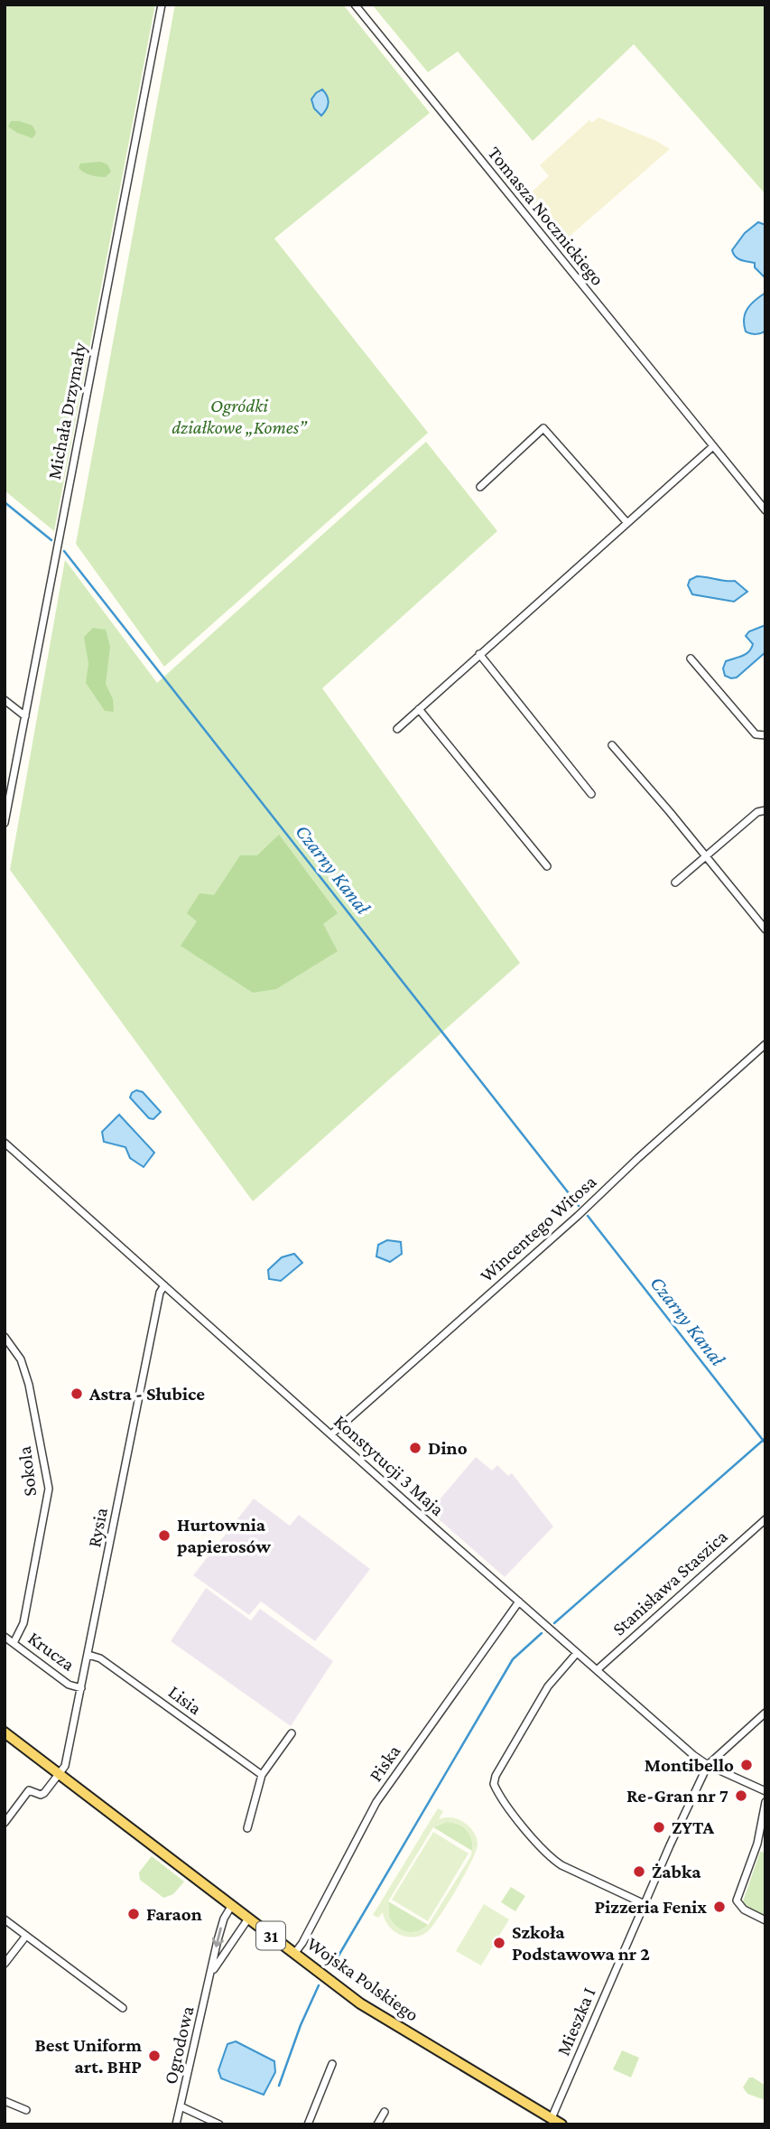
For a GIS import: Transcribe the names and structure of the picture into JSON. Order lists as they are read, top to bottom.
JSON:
{
  "streets": {
    "main road": ["31", "Wojska Polskiego"],
    "street": [
      "Tomasza Nocznickiego",
      "Michała Drzymały",
      "Wincentego Witosa",
      "Konstytucji 3 Maja",
      "Sokola",
      "Rysia",
      "Stanisława Staszica",
      "Krucza",
      "Lisia",
      "Piska",
      "Mieszka I",
      "Ogrodowa"
    ]
  },
  "crossings": [
    ["Wincentego Witosa", "Konstytucji 3 Maja"],
    ["Konstytucji 3 Maja", "Rysia"],
    ["Konstytucji 3 Maja", "Stanisława Staszica"],
    ["Konstytucji 3 Maja", "Piska"],
    ["Konstytucji 3 Maja", "Mieszka I"],
    ["Sokola", "Krucza"],
    ["Rysia", "Krucza"],
    ["Rysia", "Lisia"],
    ["Rysia", "Wojska Polskiego"],
    ["Piska", "Wojska Polskiego"],
    ["Wojska Polskiego", "Mieszka I"],
    ["Wojska Polskiego", "Ogrodowa"]
  ],
  "water": ["Czarny Kanał"],
  "parks": ["Ogródki działkowe „Komes”"],
  "places": [
    "Astra - Słubice",
    "Dino",
    "Hurtownia papierosów",
    "Montibello",
    "Re-Gran nr 7",
    "ZYTA",
    "Żabka",
    "Pizzeria Fenix",
    "Faraon",
    "Szkoła Podstawowa nr 2",
    "Best Uniform art. BHP"
  ]
}
